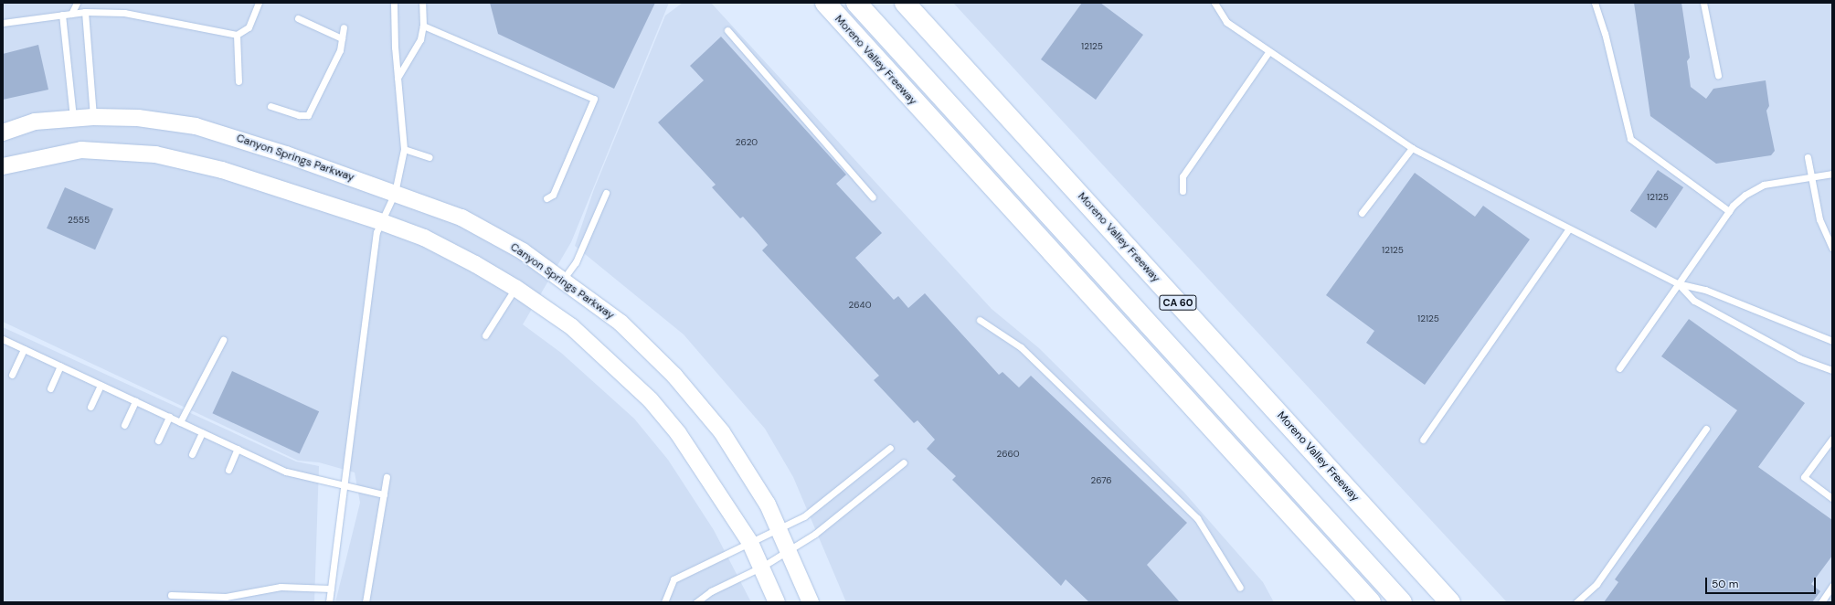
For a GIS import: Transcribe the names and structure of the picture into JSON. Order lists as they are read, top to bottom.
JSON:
{
  "streets": {
    "highway": ["Moreno Valley Freeway", "CA 60"],
    "street": ["Canyon Springs Parkway"]
  },
  "house_numbers": [
    "12125",
    "2620",
    "12125",
    "2555",
    "12125",
    "2640",
    "12125",
    "2660",
    "2676"
  ],
  "scale_bar": "50 m"
}
